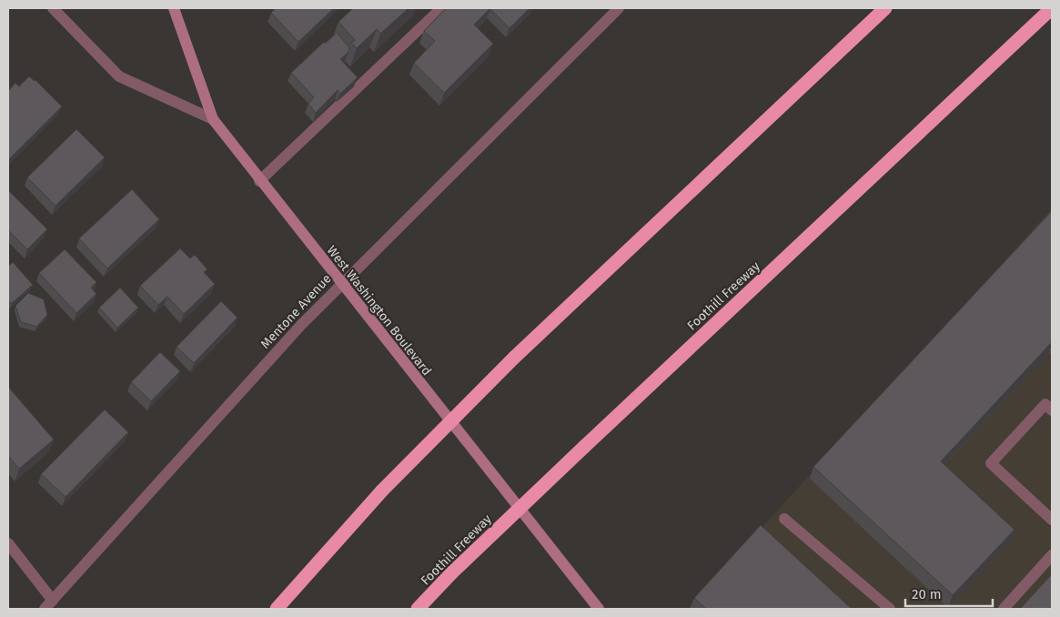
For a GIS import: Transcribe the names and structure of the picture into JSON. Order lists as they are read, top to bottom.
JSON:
{
  "streets": {
    "highway": ["Foothill Freeway"],
    "main road": ["West Washington Boulevard"],
    "street": ["Mentone Avenue"]
  },
  "crossings": [
    ["West Washington Boulevard", "Mentone Avenue"]
  ],
  "scale_bar": "20 m"
}
